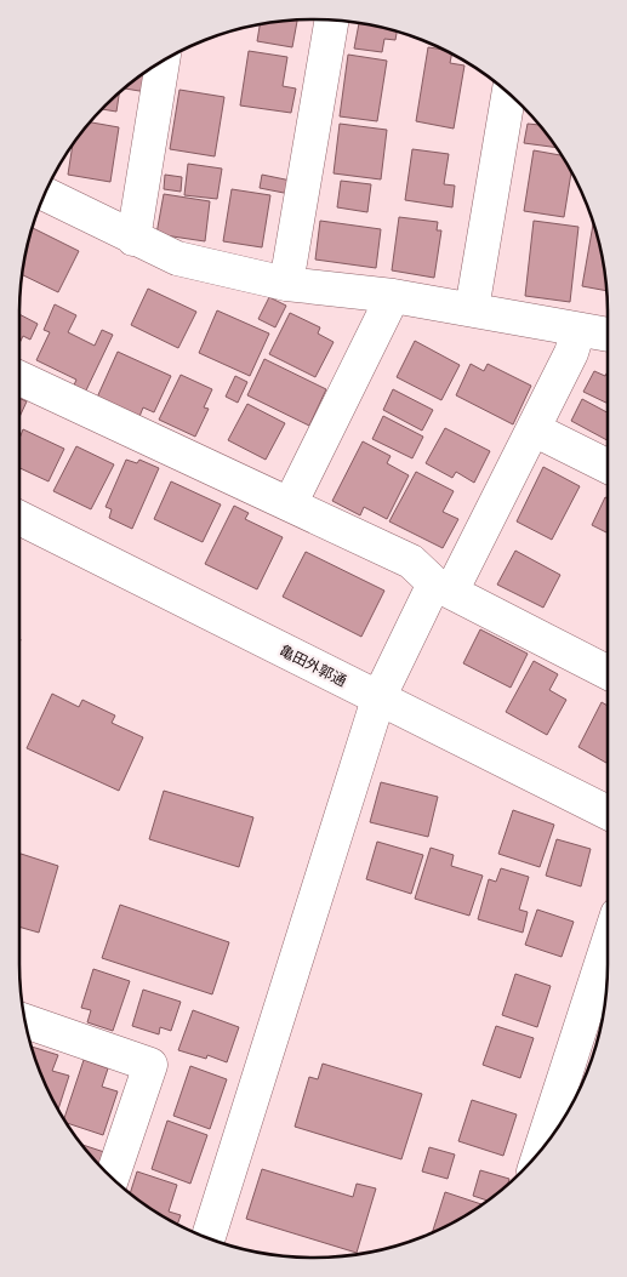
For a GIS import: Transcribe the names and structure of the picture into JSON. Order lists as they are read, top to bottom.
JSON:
{
  "streets": {
    "street": ["亀田外郭通"]
  }
}
